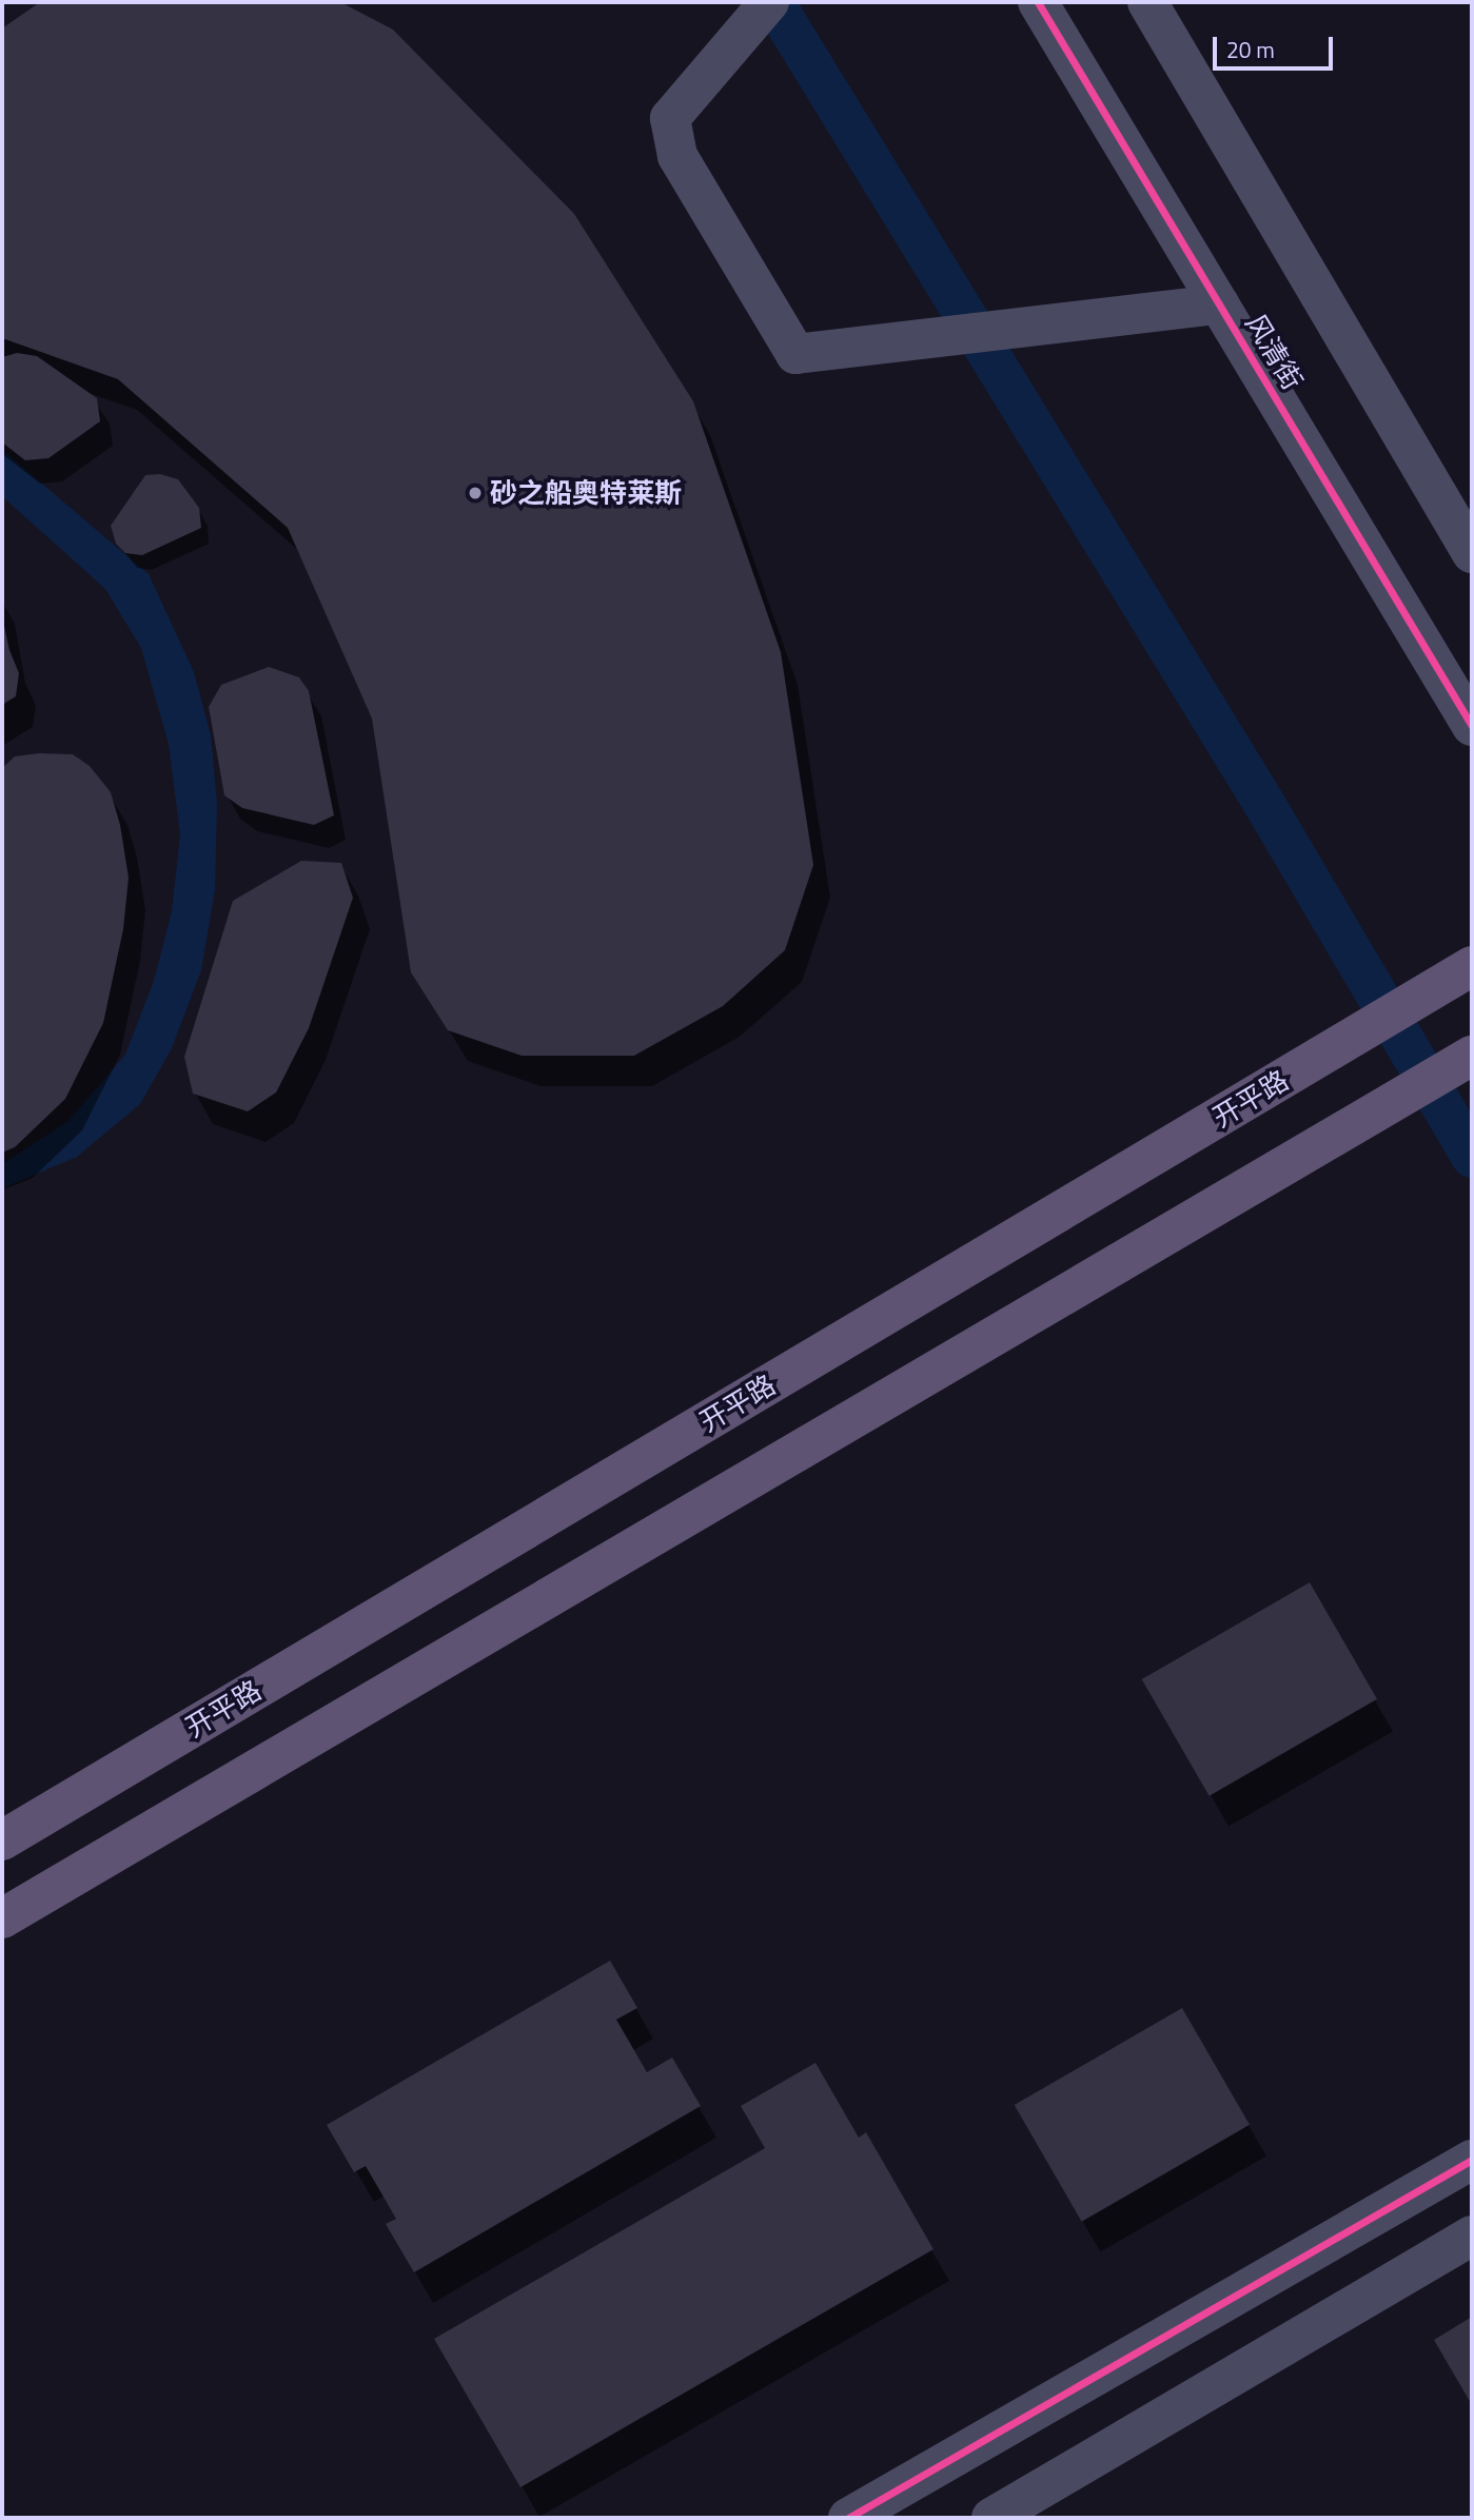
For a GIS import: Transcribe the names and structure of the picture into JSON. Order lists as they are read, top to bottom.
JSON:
{
  "streets": {
    "main road": ["开平路"],
    "street": ["风清街"]
  },
  "places": ["砂之船奥特莱斯"],
  "scale_bar": "20 m"
}
